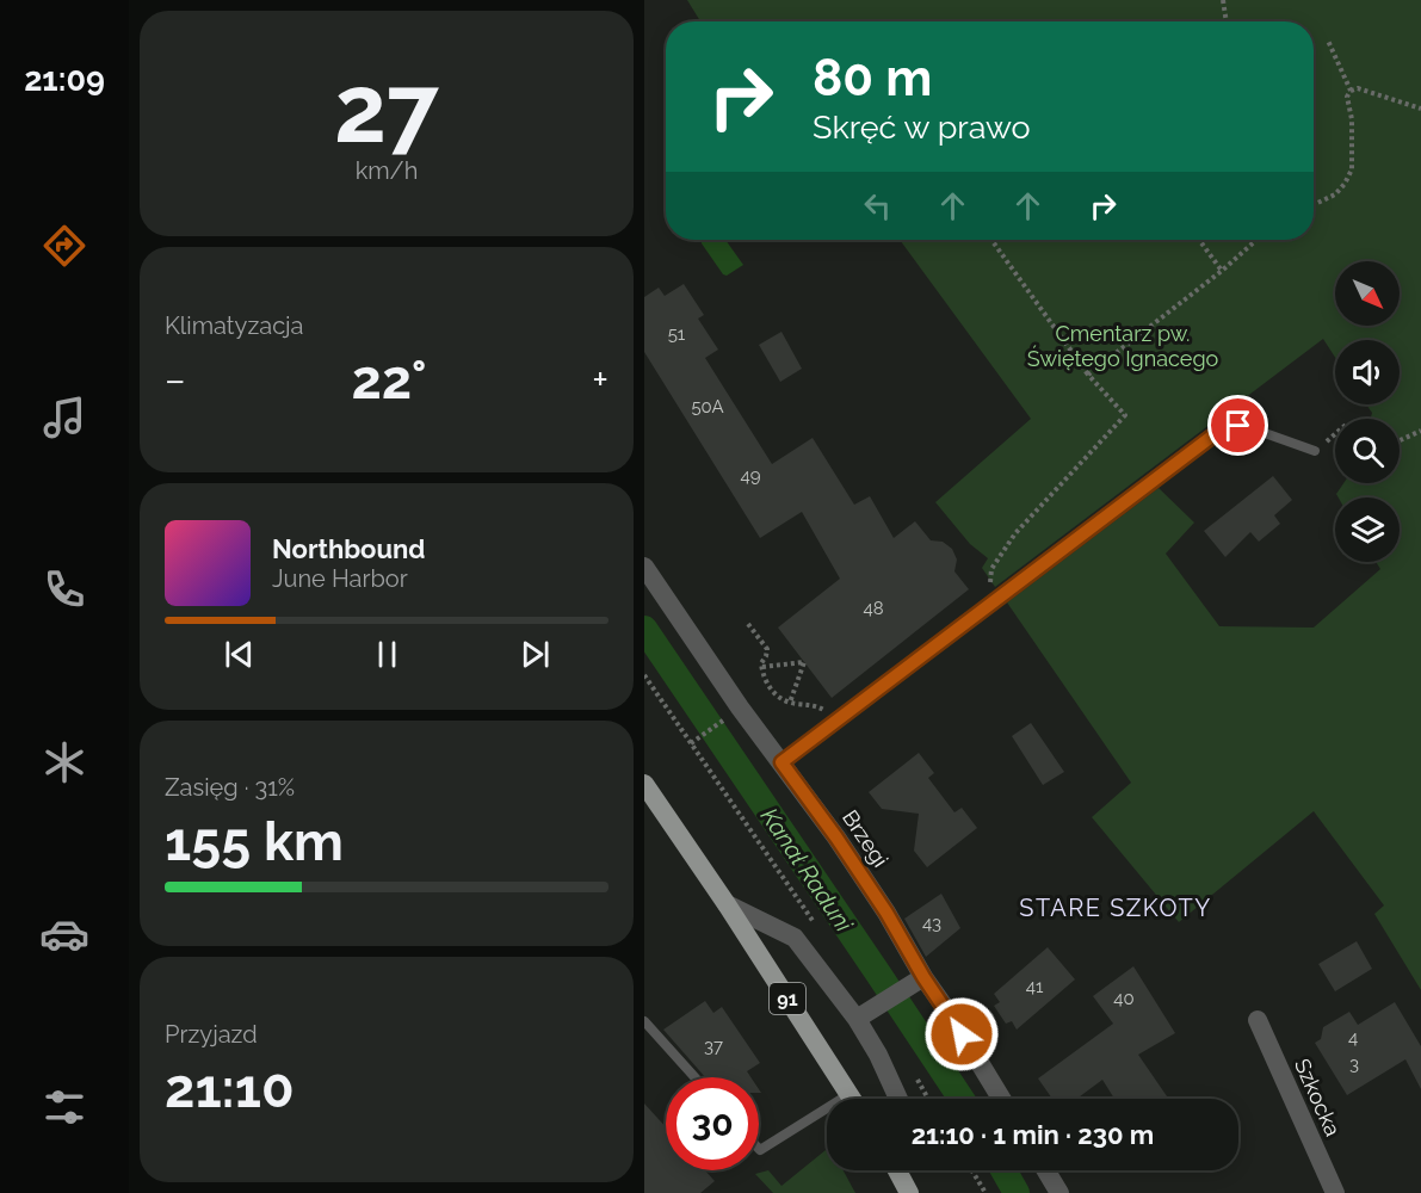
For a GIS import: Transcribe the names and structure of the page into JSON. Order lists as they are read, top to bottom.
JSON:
{
  "streets": {
    "main road": ["91"],
    "street": ["Brzegi", "Szkocka"]
  },
  "districts": ["STARE SZKOTY"],
  "water": ["Kanał Raduni"],
  "parks": ["Cmentarz pw. Świętego Ignacego"],
  "house_numbers": [
    "51",
    "50A",
    "49",
    "48",
    "43",
    "41",
    "40",
    "4",
    "37",
    "3"
  ],
  "north": "bottom right",
  "page": {
    "tabs": "21:09",
    "tile": [
      ["27", "km/h"],
      "Klimatyzacja",
      ["Zasięg · 31%", "155 km"],
      ["Przyjazd", "21:10"]
    ],
    "turn": ["80 m", "Skręć w prawo"],
    "heat": ["−", "22°", "+"],
    "song": ["Northbound", "June Harbor"],
    "limit": "30",
    "trip": "21:10 · 1 min · 230 m"
  }
}
